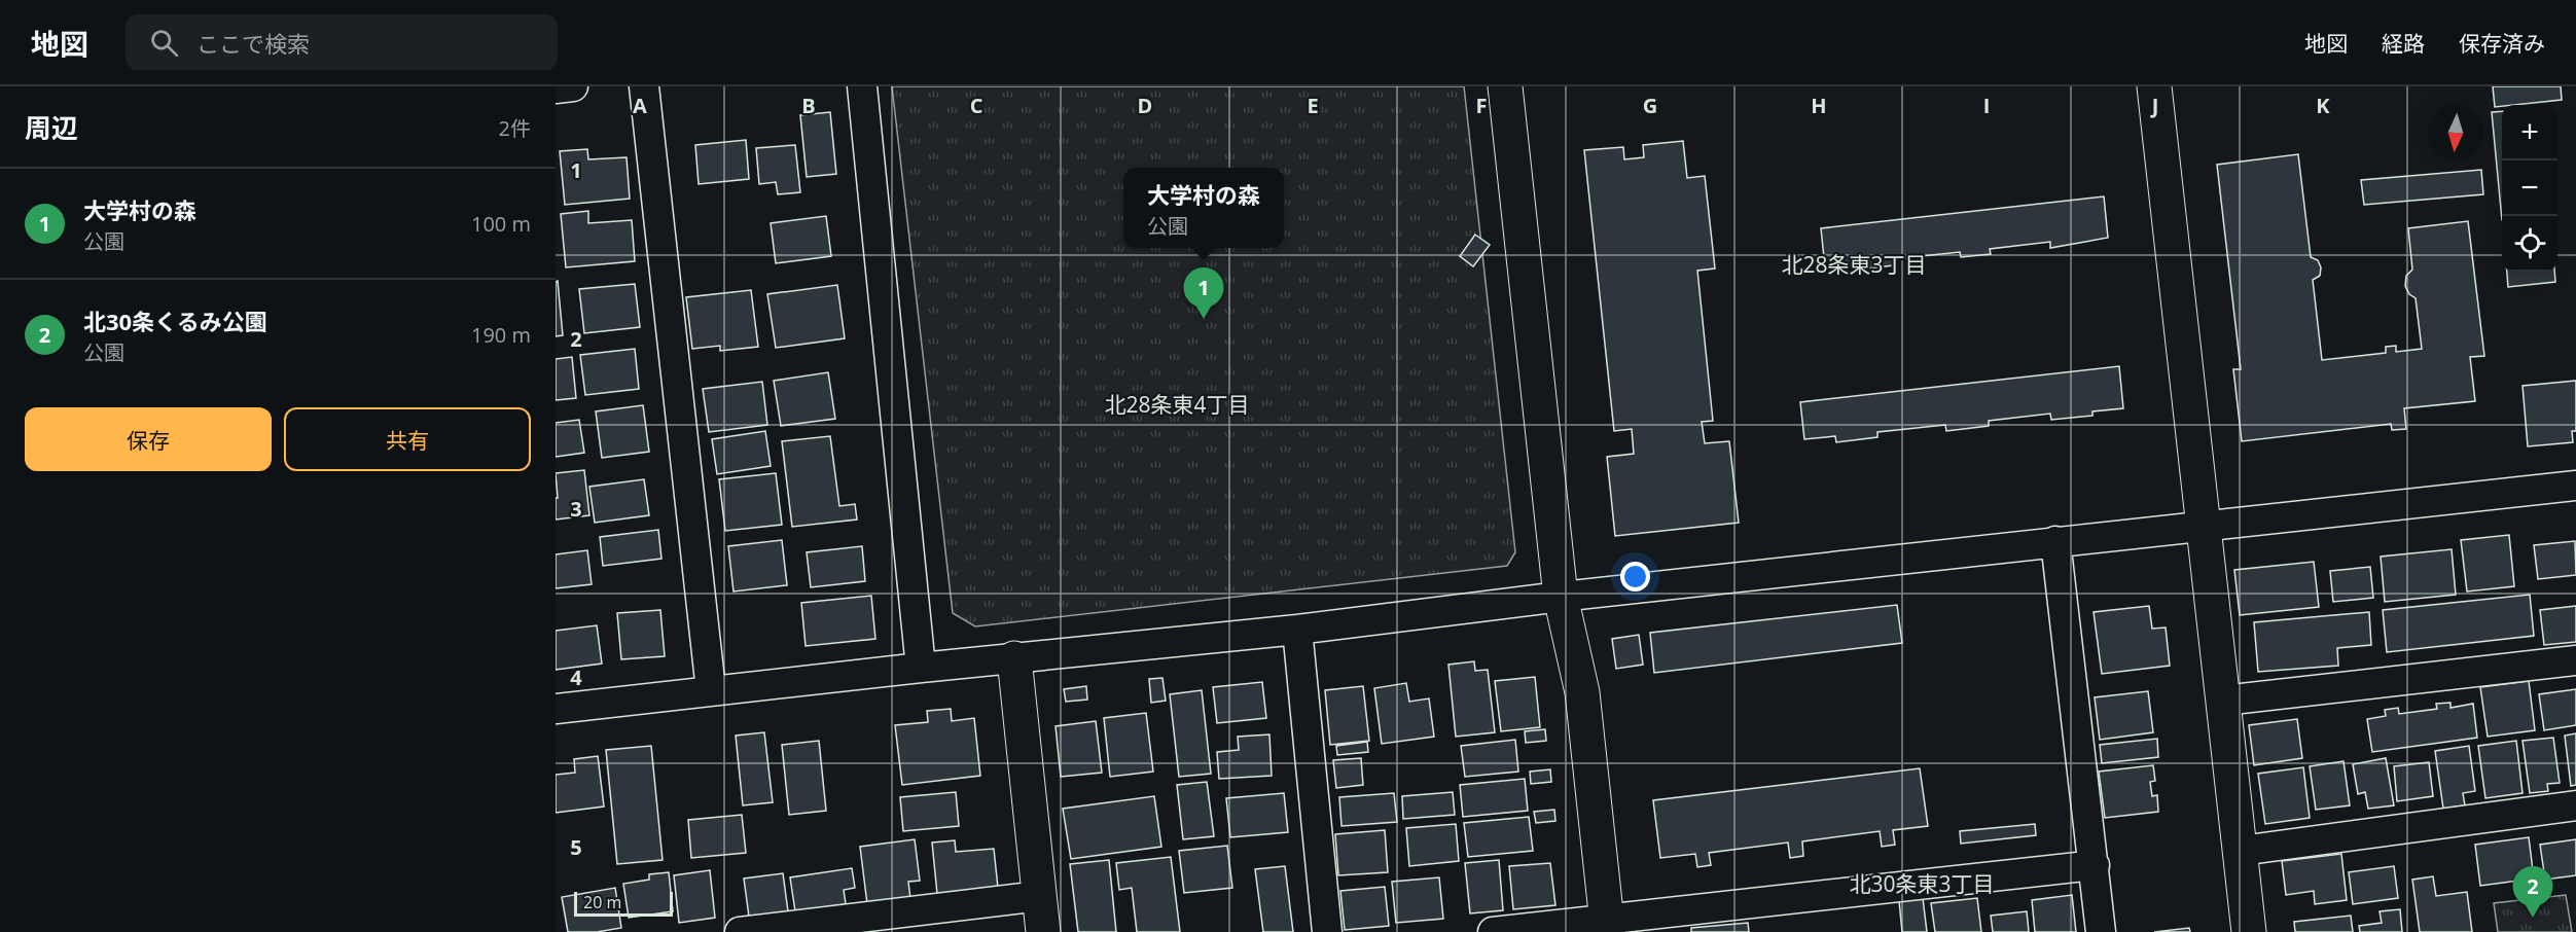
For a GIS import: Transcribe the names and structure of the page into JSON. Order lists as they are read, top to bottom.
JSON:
{
  "districts": ["北28条東3丁目", "北28条東4丁目", "北30条東3丁目"],
  "scale_bar": "20 m",
  "north": "bottom",
  "page": {
    "header": "地図",
    "search": "ここで検索",
    "nav": ["地図", "経路", "保存済み"],
    "heading": ["周辺", "2件"],
    "map_buttons": ["+", "−"],
    "list": [
      {
        "mark": "1",
        "name": "大学村の森",
        "note": "公園",
        "value": "100 m"
      },
      {
        "mark": "2",
        "name": "北30条くるみ公園",
        "note": "公園",
        "value": "190 m"
      }
    ],
    "popup": ["大学村の森", "公園"],
    "pins": ["1", "2"],
    "buttons": ["保存", "共有"],
    "scale": "20 m"
  },
  "grid": {
    "columns": [
      "A",
      "B",
      "C",
      "D",
      "E",
      "F",
      "G",
      "H",
      "I",
      "J",
      "K"
    ],
    "rows": [
      "1",
      "2",
      "3",
      "4",
      "5"
    ]
  }
}
